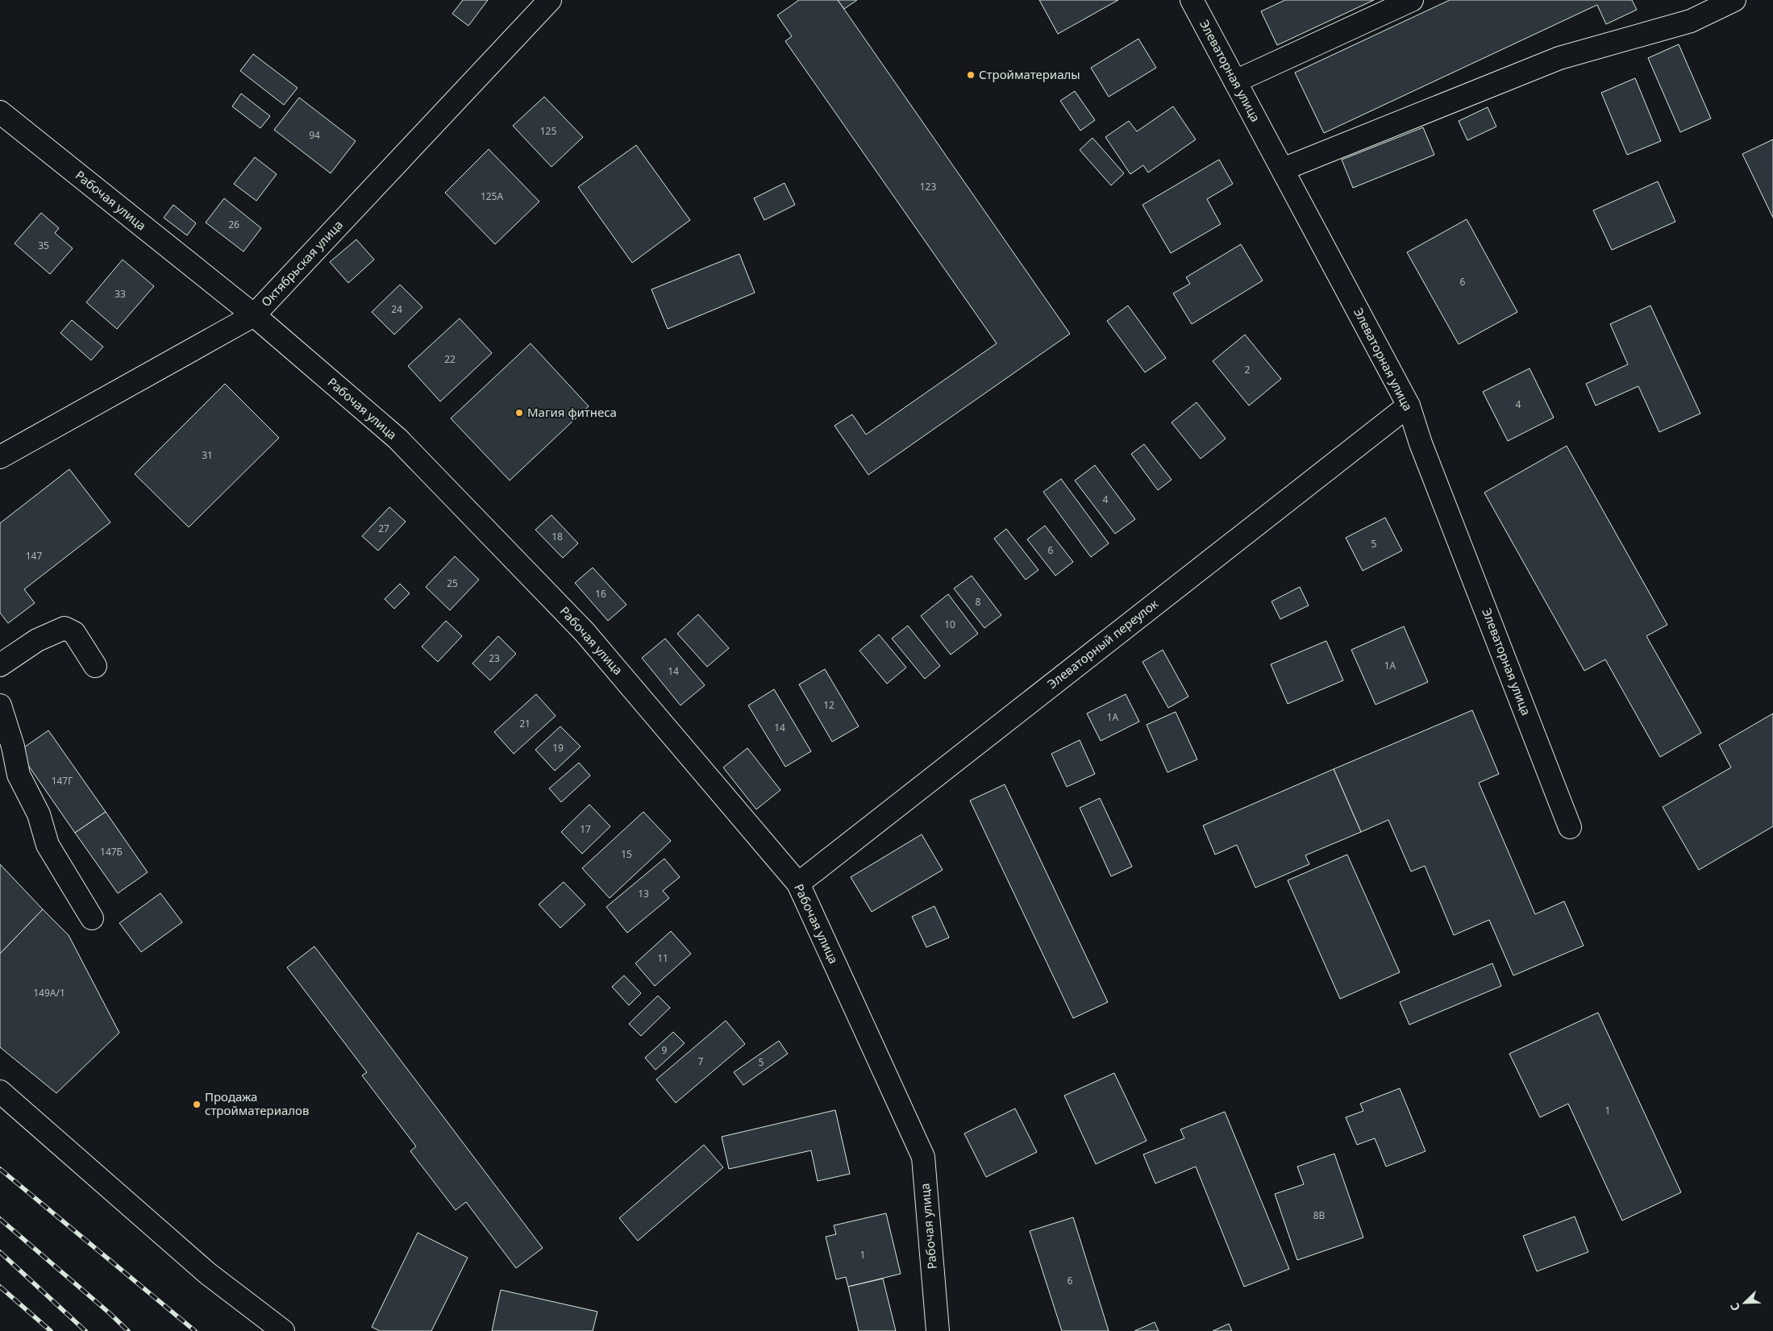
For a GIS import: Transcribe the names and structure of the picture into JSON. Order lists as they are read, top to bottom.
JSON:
{
  "streets": {
    "street": [
      "Элеваторная улица",
      "Рабочая улица",
      "Октябрьская улица",
      "Элеваторный переулок"
    ]
  },
  "crossings": [
    ["Элеваторная улица", "Элеваторный переулок"],
    ["Рабочая улица", "Октябрьская улица"],
    ["Рабочая улица", "Элеваторный переулок"]
  ],
  "places": ["Стройматериалы", "Магия фитнеса", "Продажа стройматериалов"],
  "house_numbers": [
    "125",
    "94",
    "123",
    "125А",
    "26",
    "35",
    "6",
    "33",
    "24",
    "22",
    "2",
    "4",
    "31",
    "4",
    "27",
    "18",
    "5",
    "6",
    "147",
    "25",
    "16",
    "8",
    "10",
    "23",
    "1А",
    "14",
    "12",
    "1А",
    "21",
    "14",
    "19",
    "147Г",
    "17",
    "147Б",
    "15",
    "13",
    "11",
    "149А/1",
    "9",
    "7",
    "5",
    "1",
    "8В",
    "1",
    "6"
  ],
  "north": "bottom left"
}
